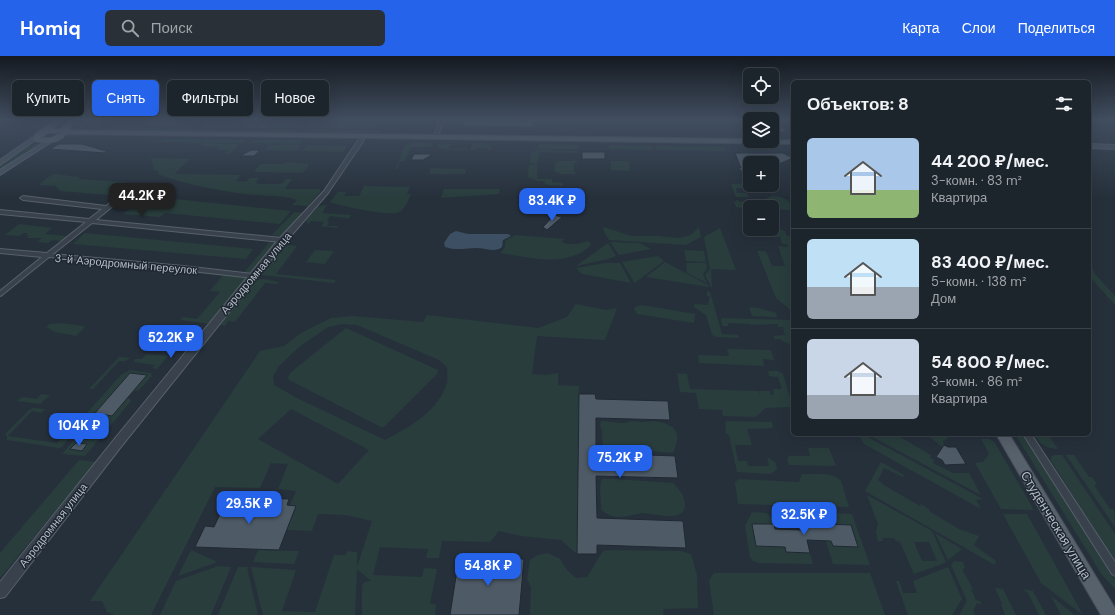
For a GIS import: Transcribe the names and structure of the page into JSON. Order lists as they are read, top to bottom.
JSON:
{
  "streets": {
    "main road": ["Студенческая улица"],
    "street": ["3-й Аэродромный переулок", "Аэродромная улица"]
  },
  "crossings": [
    ["3-й Аэродромный переулок", "Аэродромная улица"]
  ],
  "page": {
    "header": "Homiq",
    "search": "Поиск",
    "nav": ["Карта", "Слои", "Поделиться"],
    "map_buttons": ["+", "−"],
    "chip": [
      "Купить",
      "Снять",
      "Фильтры",
      "Новое"
    ],
    "heading": "Объектов: 8",
    "list": [
      {
        "name": "44 200 ₽/мес.",
        "note": "3-комн. · 83 m² · Квартира"
      },
      {
        "name": "83 400 ₽/мес.",
        "note": "5-комн. · 138 m² · Дом"
      },
      {
        "name": "54 800 ₽/мес.",
        "note": "3-комн. · 86 m² · Квартира"
      }
    ],
    "price": [
      "44.2K ₽",
      "83.4K ₽",
      "52.2K ₽",
      "104K ₽",
      "75.2K ₽",
      "29.5K ₽",
      "32.5K ₽",
      "54.8K ₽"
    ]
  }
}
